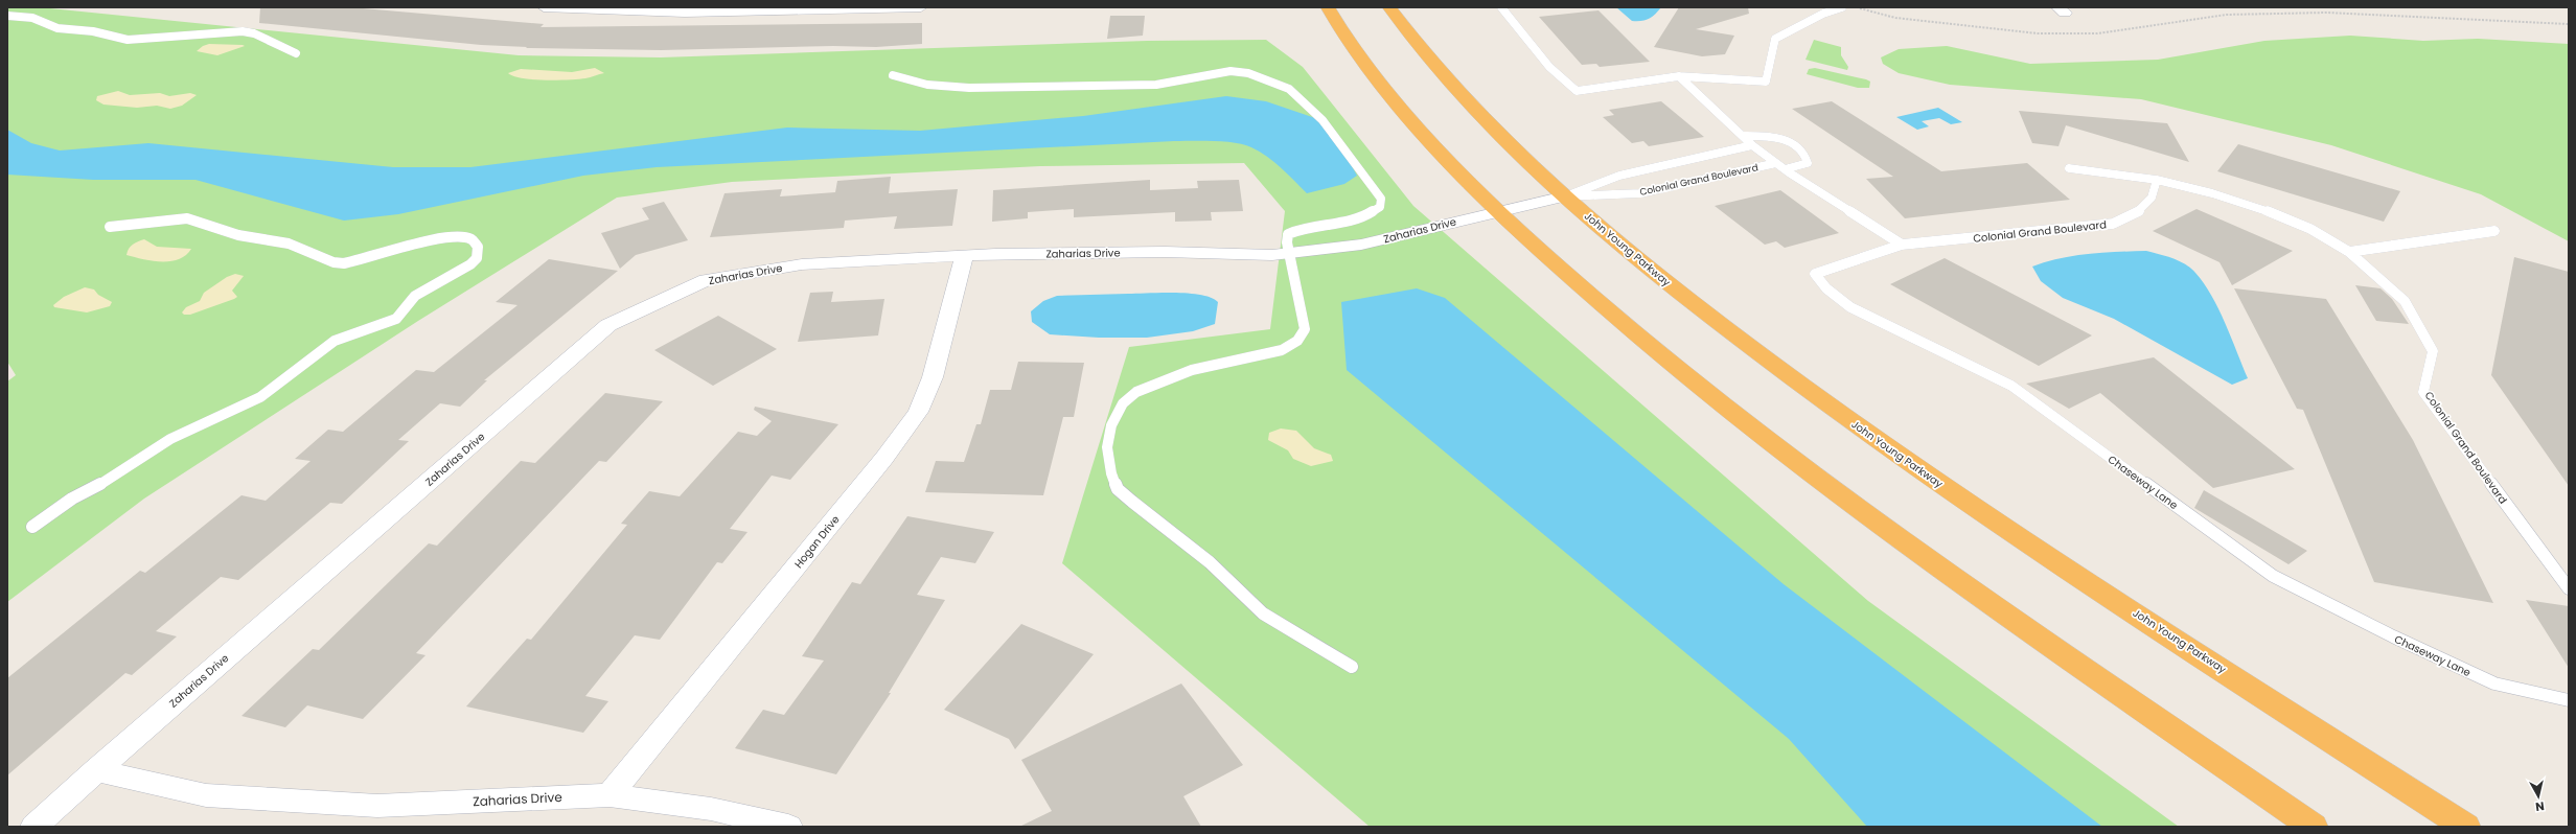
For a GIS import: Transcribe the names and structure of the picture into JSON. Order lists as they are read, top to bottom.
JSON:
{
  "streets": {
    "highway": ["John Young Parkway"],
    "street": ["Zaharias Drive", "Hogan Drive"],
    "lane": ["Colonial Grand Boulevard", "Chaseway Lane"]
  },
  "crossings": [
    ["Colonial Grand Boulevard", "Zaharias Drive"],
    ["Colonial Grand Boulevard", "John Young Parkway"],
    ["Colonial Grand Boulevard", "Chaseway Lane"],
    ["Zaharias Drive", "John Young Parkway"],
    ["Zaharias Drive", "Hogan Drive"]
  ],
  "north": "bottom"
}
